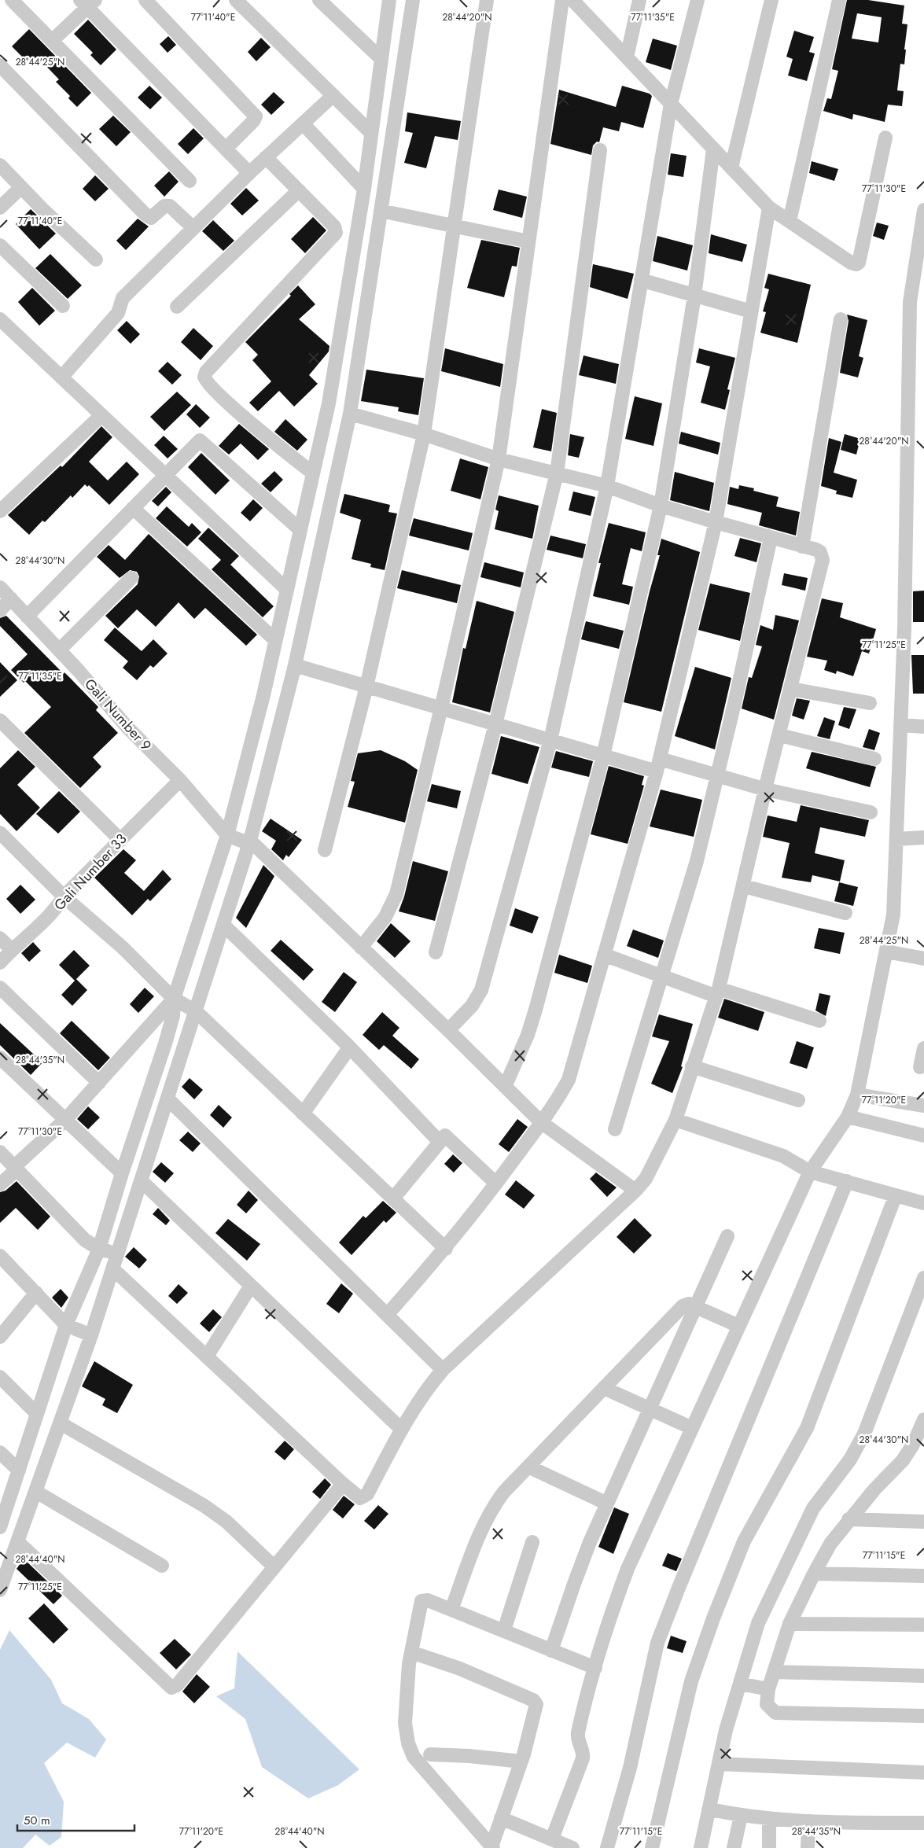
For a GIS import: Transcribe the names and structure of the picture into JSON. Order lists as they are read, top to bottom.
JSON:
{
  "streets": {
    "street": ["Gali Number 9", "Gali Number 33"]
  },
  "crossings": [
    ["Gali Number 9", "Gali Number 33"]
  ],
  "scale_bar": "50 m",
  "coordinates": [
    "28°44'20\"N",
    "77°11'40\"E",
    "77°11'35\"E",
    "28°44'25\"N",
    "77°11'30\"E",
    "28°44'30\"N",
    "77°11'25\"E",
    "28°44'35\"N",
    "77°11'20\"E",
    "77°11'15\"E",
    "28°44'40\"N"
  ]
}
